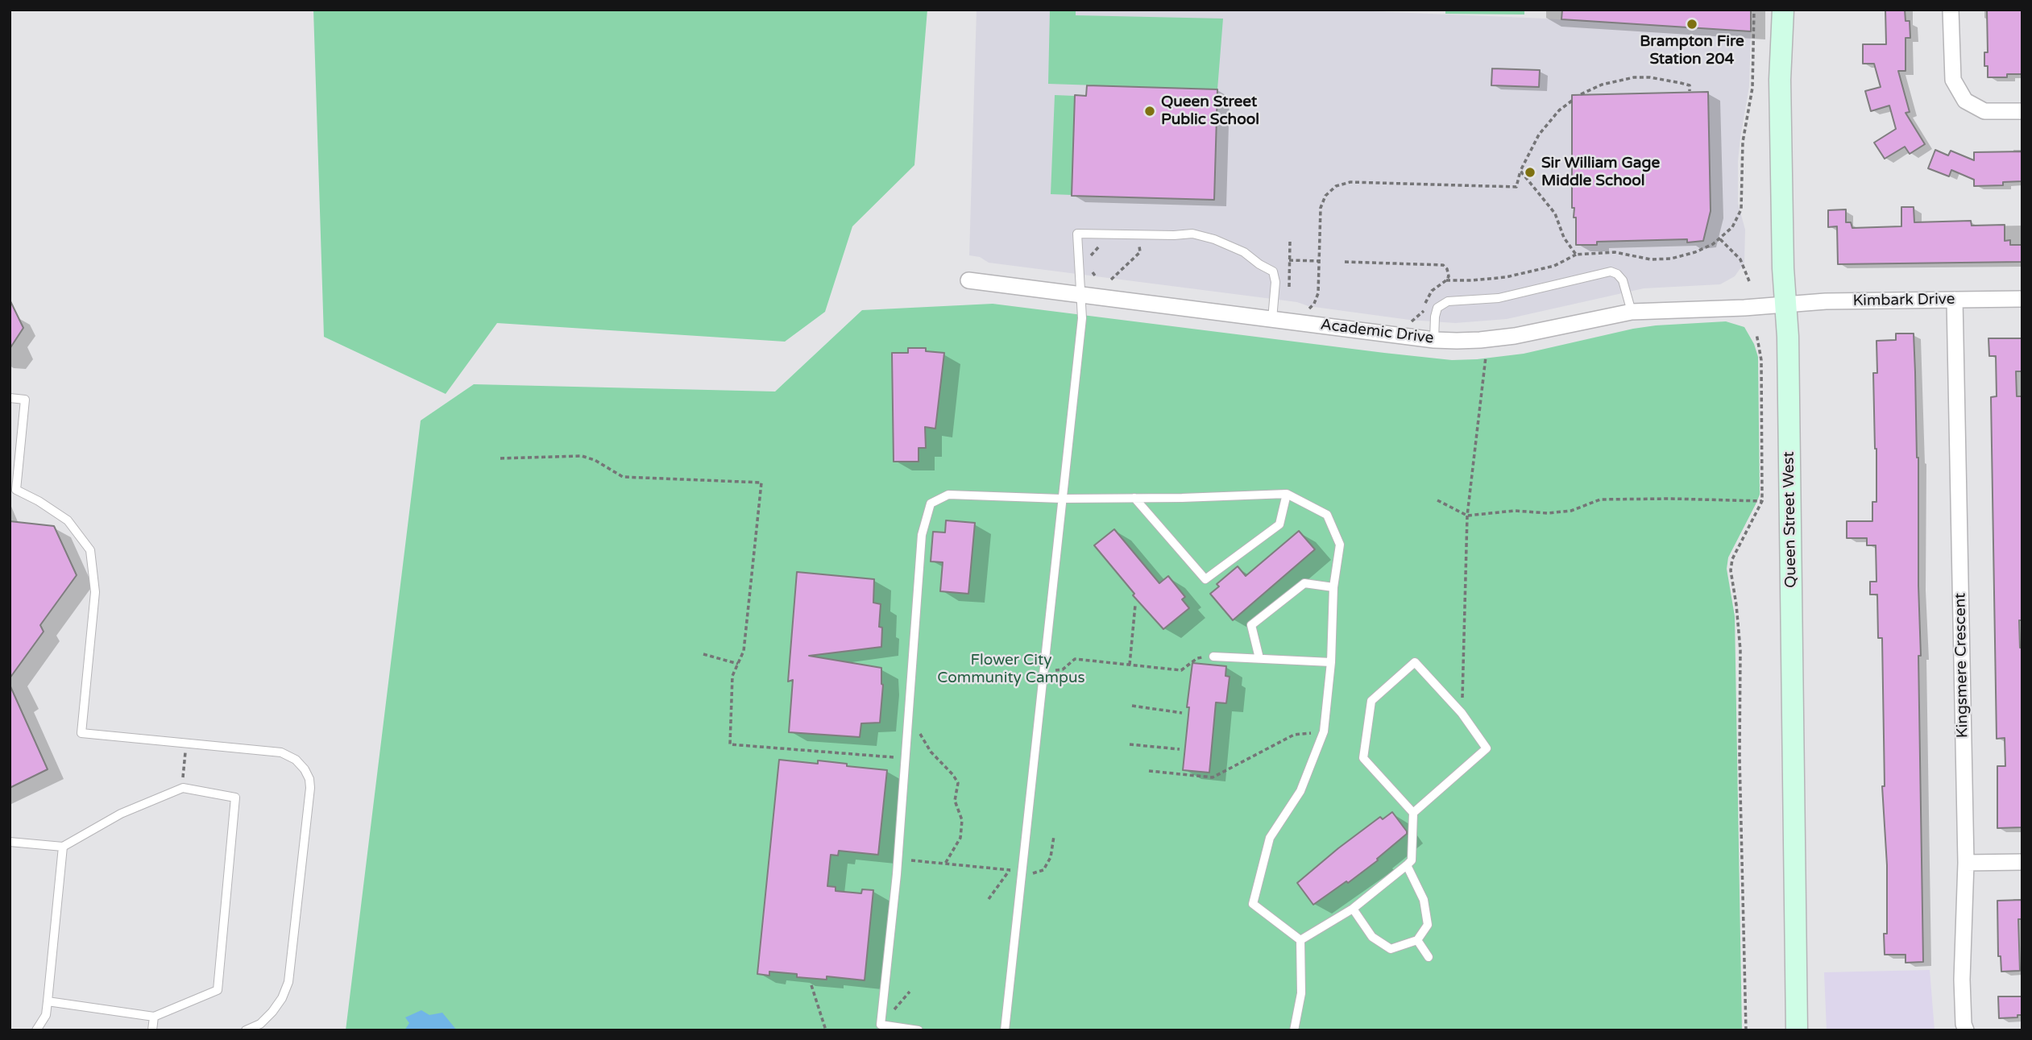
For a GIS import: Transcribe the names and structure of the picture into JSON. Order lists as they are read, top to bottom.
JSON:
{
  "streets": {
    "main road": ["Queen Street West"],
    "street": ["Kimbark Drive", "Academic Drive", "Kingsmere Crescent"]
  },
  "crossings": [
    ["Kimbark Drive", "Academic Drive"],
    ["Kimbark Drive", "Queen Street West"],
    ["Kimbark Drive", "Kingsmere Crescent"],
    ["Academic Drive", "Queen Street West"]
  ],
  "parks": ["Flower City Community Campus"],
  "places": ["Brampton Fire Station 204", "Queen Street Public School", "Sir William Gage Middle School"]
}
